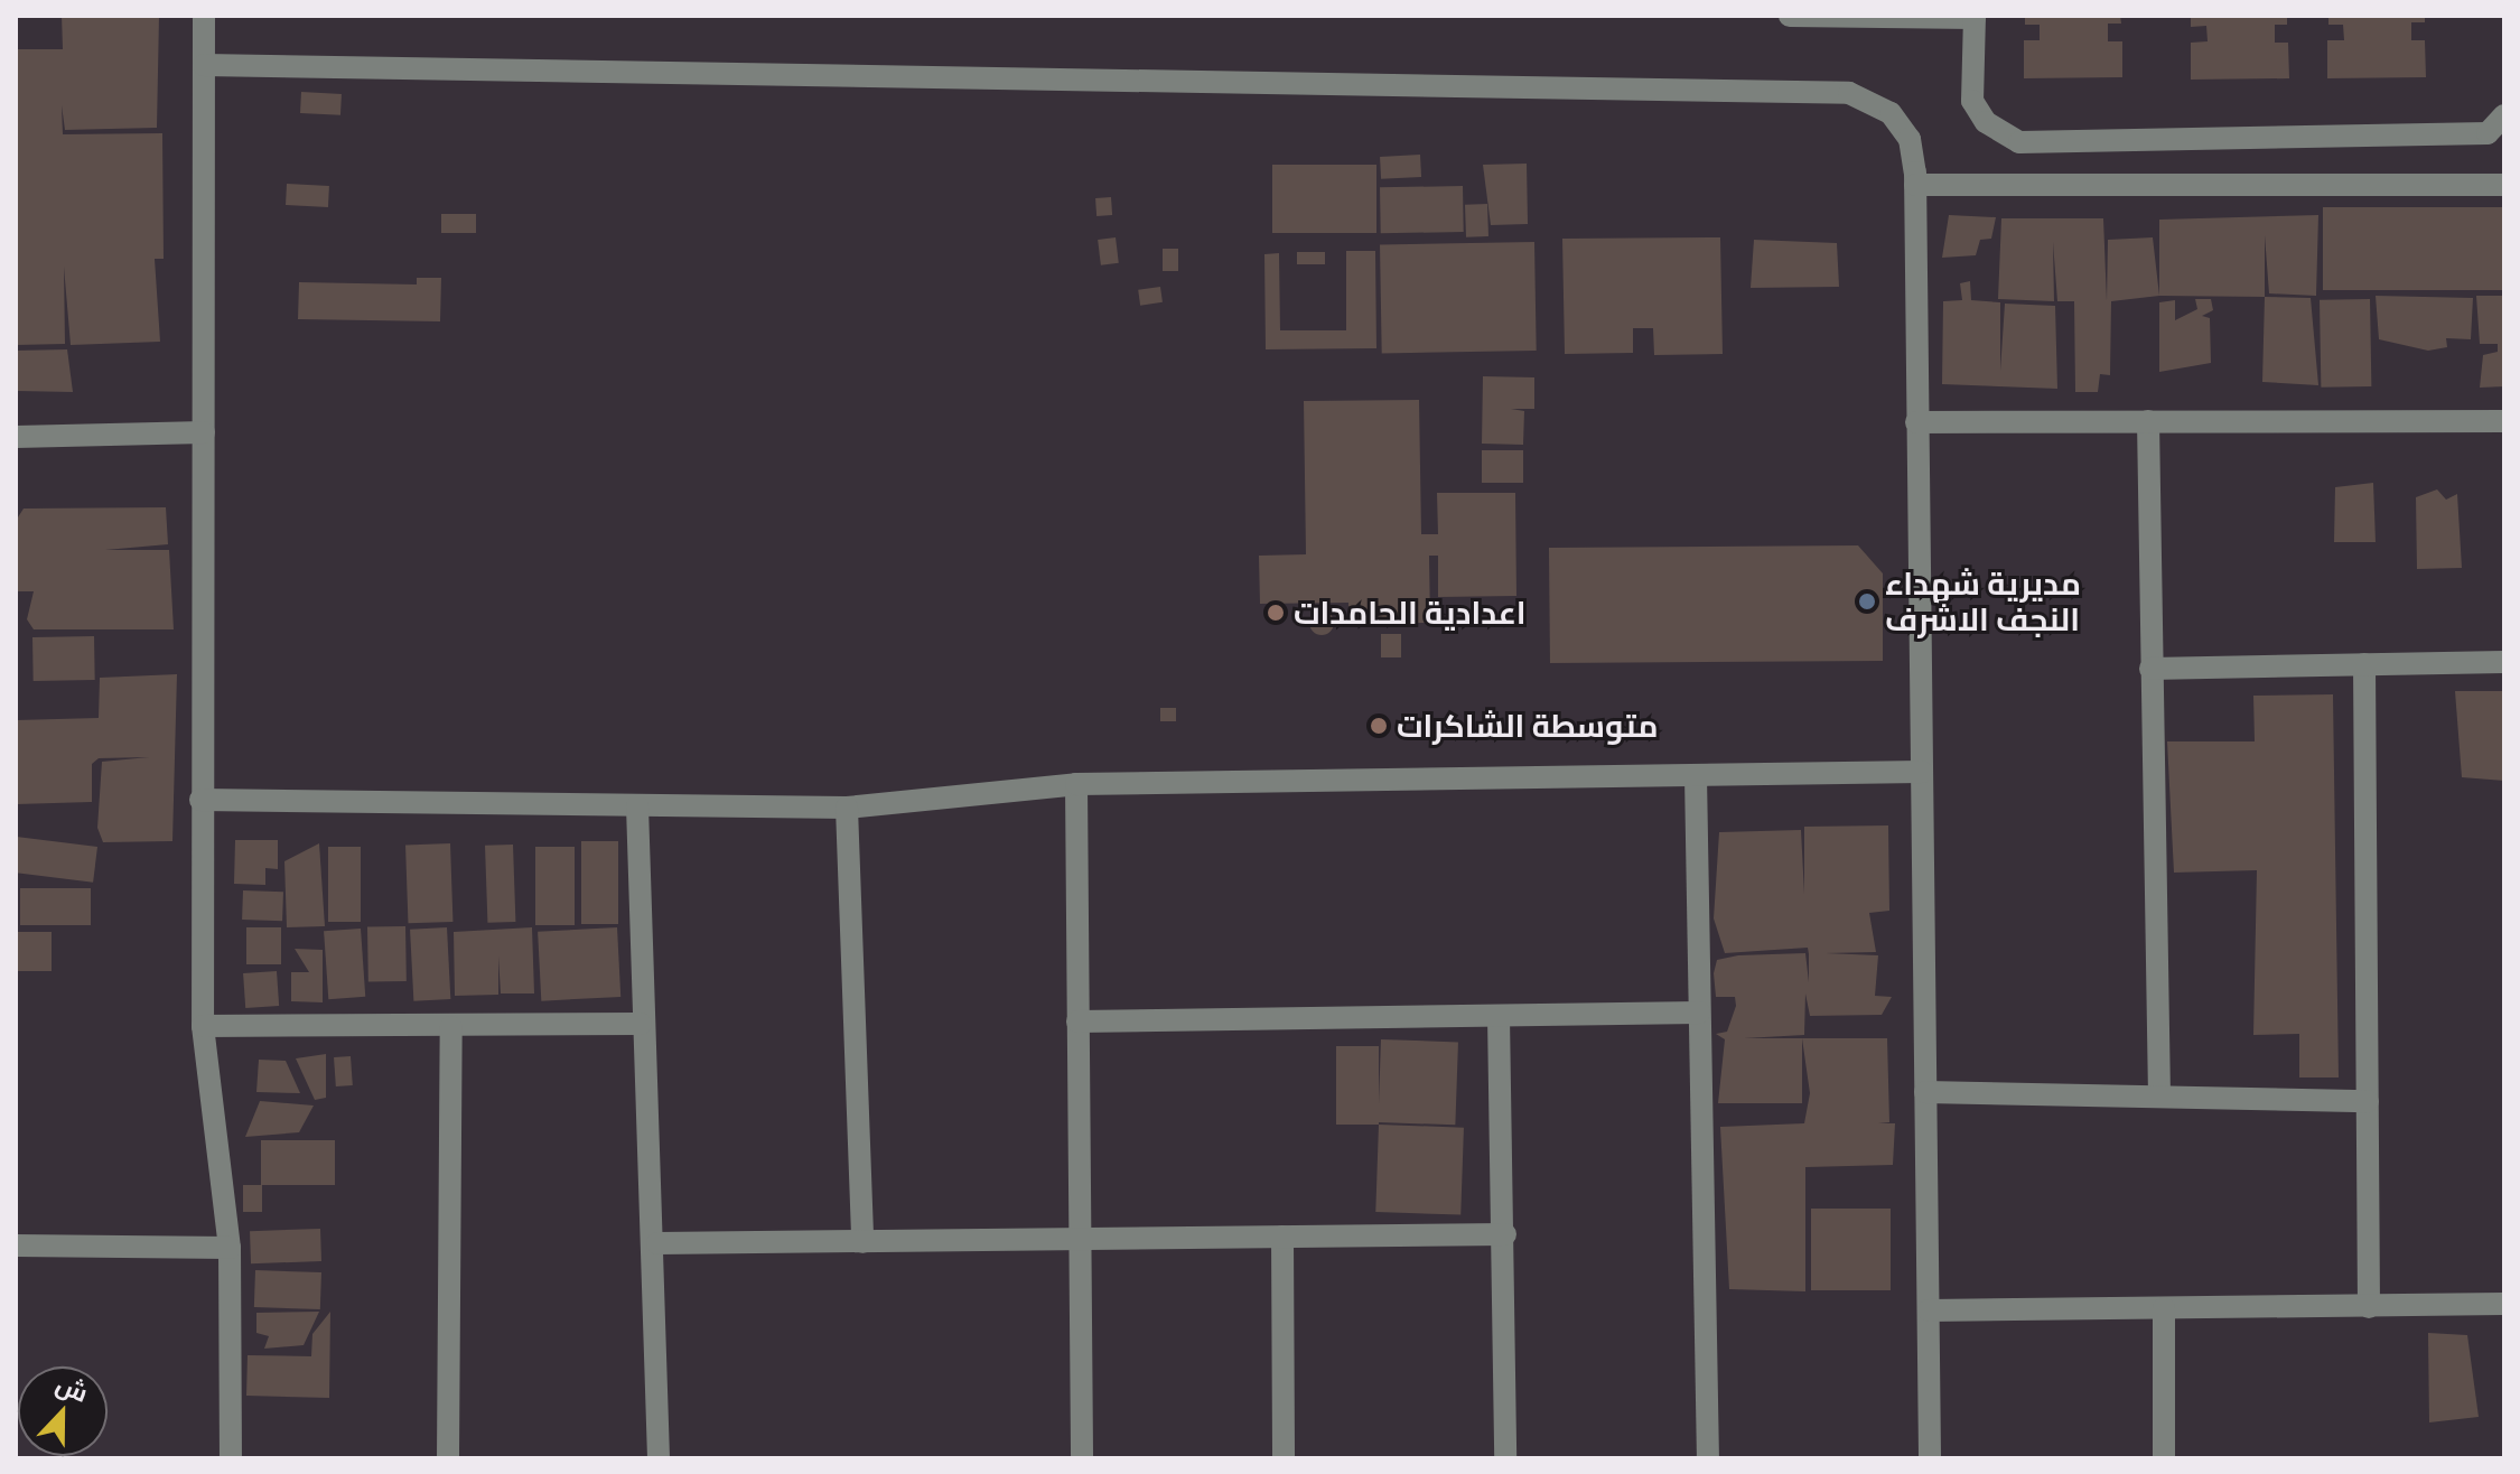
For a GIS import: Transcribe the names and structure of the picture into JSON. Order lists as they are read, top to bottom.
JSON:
{
  "places": ["مديرية شهداء النجف الاشرف", "اعدادية الحامدات", "متوسطة الشاكرات"],
  "north": "top"
}
